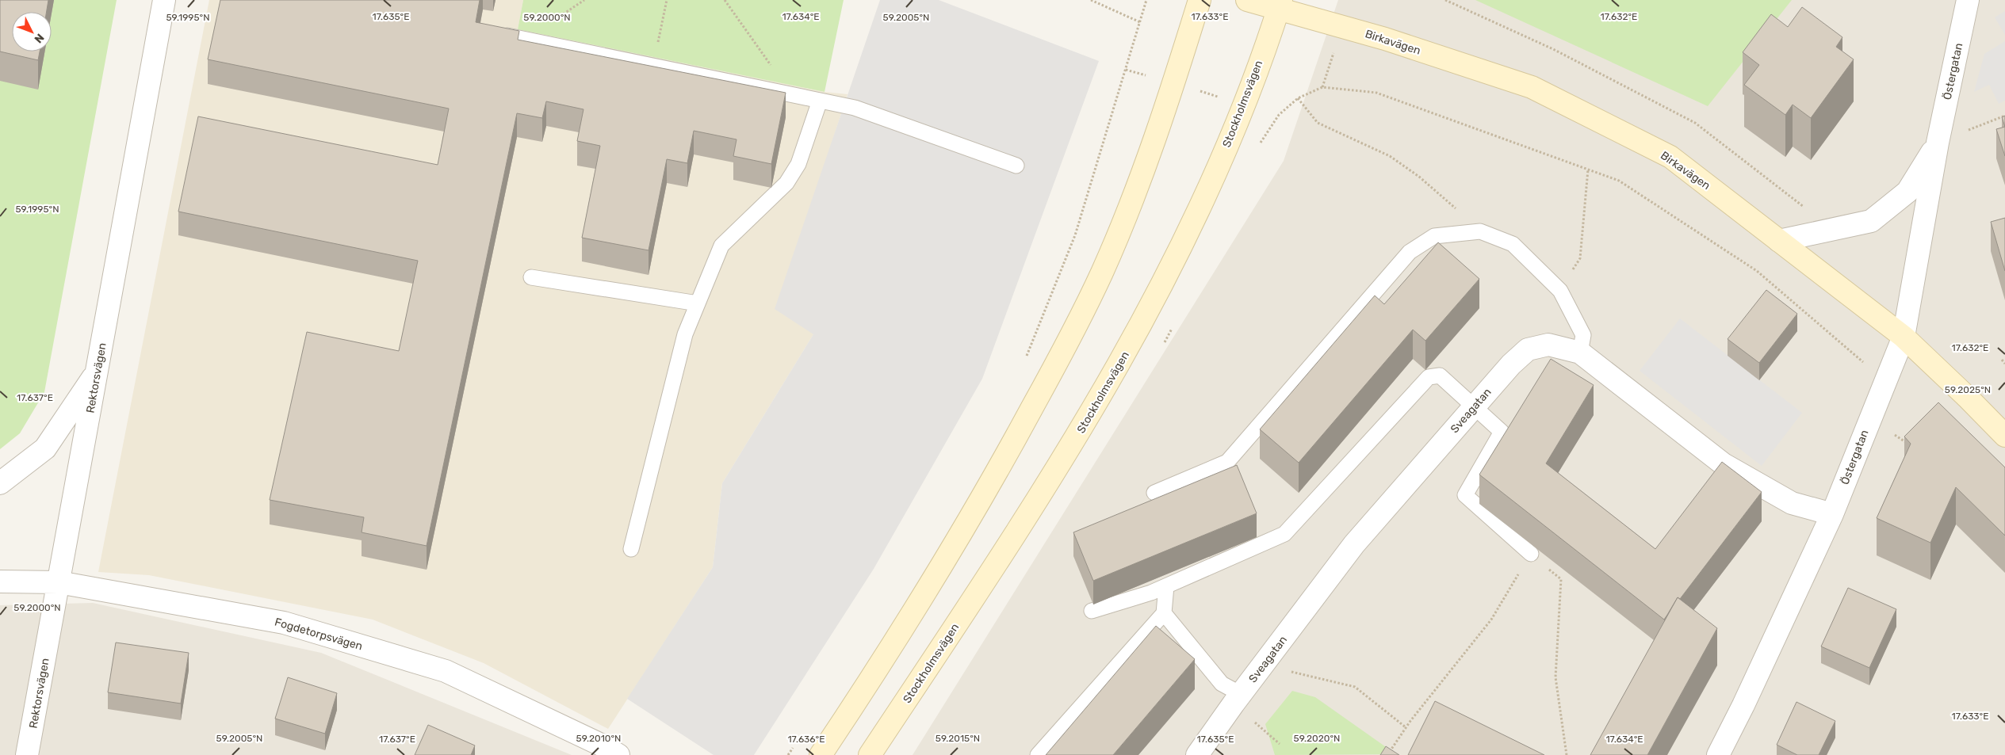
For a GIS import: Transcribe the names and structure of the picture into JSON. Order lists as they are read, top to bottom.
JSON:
{
  "streets": {
    "main road": ["Birkavägen", "Stockholmsvägen"],
    "street": [
      "Östergatan",
      "Rektorsvägen",
      "Sveagatan",
      "Fogdetorpsvägen"
    ]
  },
  "crossings": [
    ["Birkavägen", "Östergatan"],
    ["Birkavägen", "Stockholmsvägen"],
    ["Östergatan", "Sveagatan"],
    ["Rektorsvägen", "Fogdetorpsvägen"]
  ],
  "north": "bottom right",
  "coordinates": [
    "17.635°E",
    "17.634°E",
    "17.633°E",
    "17.632°E",
    "59.1995°N",
    "59.2000°N",
    "59.2005°N",
    "59.2025°N",
    "17.637°E",
    "59.2010°N",
    "59.2015°N",
    "59.2020°N",
    "17.636°E"
  ]
}
